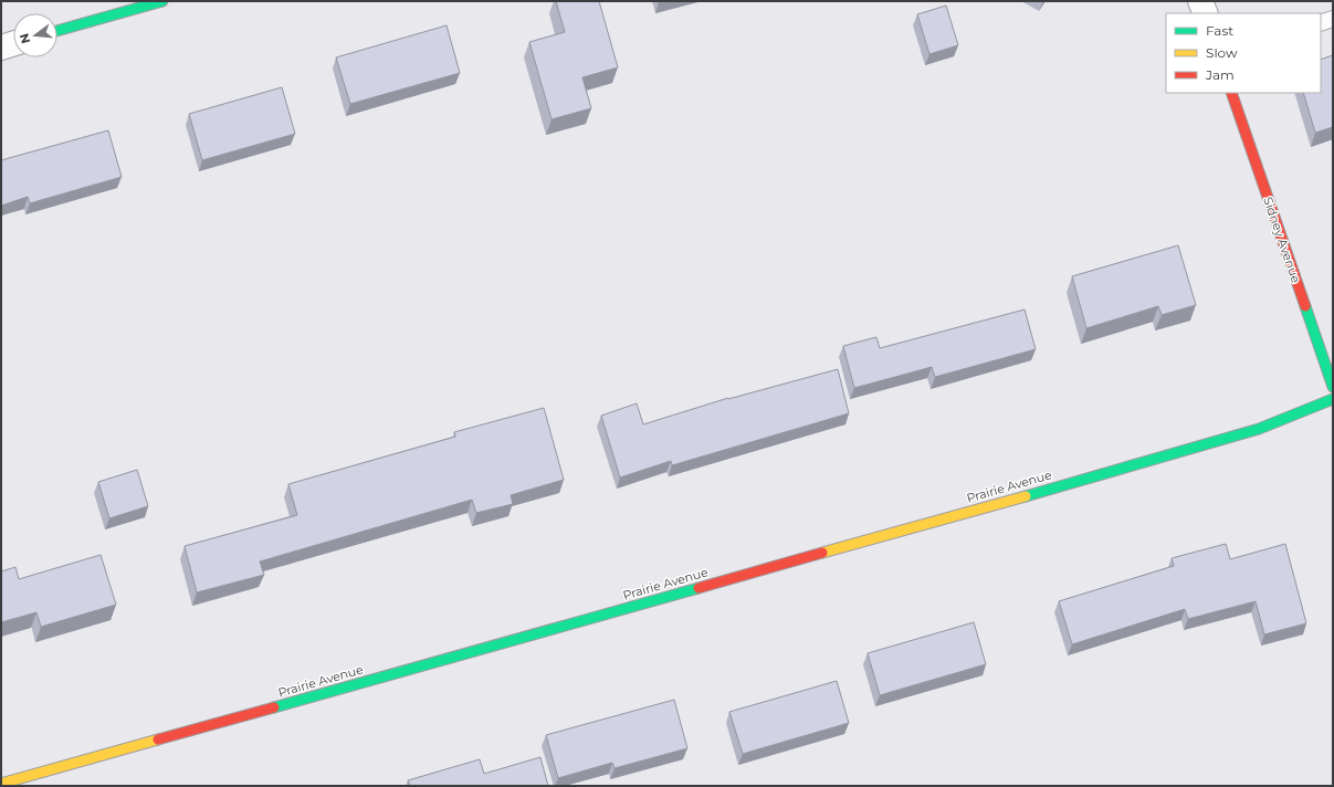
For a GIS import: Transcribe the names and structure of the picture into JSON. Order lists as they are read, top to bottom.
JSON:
{
  "streets": {
    "street": ["Sidney Avenue", "Prairie Avenue"]
  },
  "legend": ["Fast", "Slow", "Jam"],
  "north": "left"
}
